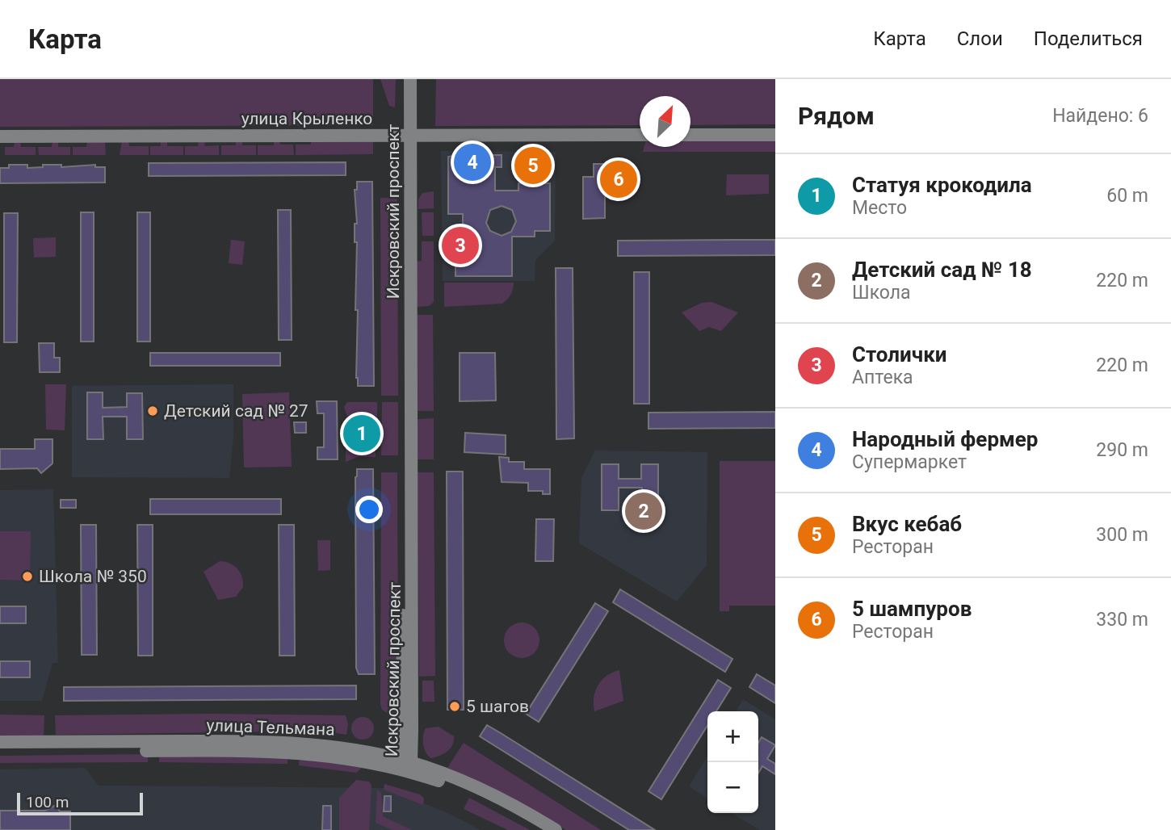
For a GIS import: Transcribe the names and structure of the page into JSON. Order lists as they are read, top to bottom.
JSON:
{
  "streets": {
    "street": ["улица Крыленко", "Искровский проспект", "улица Тельмана"]
  },
  "crossings": [
    ["улица Крыленко", "Искровский проспект"],
    ["Искровский проспект", "улица Тельмана"]
  ],
  "places": ["Детский сад № 27", "Школа № 350", "5 шагов"],
  "scale_bar": "100 m",
  "north": "top right",
  "page": {
    "header": "Карта",
    "nav": ["Карта", "Слои", "Поделиться"],
    "heading": ["Рядом", "Найдено: 6"],
    "pins": [
      "4",
      "5",
      "6",
      "3",
      "1",
      "2"
    ],
    "list": [
      {
        "mark": "1",
        "name": "Статуя крокодила",
        "note": "Место",
        "value": "60 m"
      },
      {
        "mark": "2",
        "name": "Детский сад № 18",
        "note": "Школа",
        "value": "220 m"
      },
      {
        "mark": "3",
        "name": "Столички",
        "note": "Аптека",
        "value": "220 m"
      },
      {
        "mark": "4",
        "name": "Народный фермер",
        "note": "Супермаркет",
        "value": "290 m"
      },
      {
        "mark": "5",
        "name": "Вкус кебаб",
        "note": "Ресторан",
        "value": "300 m"
      },
      {
        "mark": "6",
        "name": "5 шампуров",
        "note": "Ресторан",
        "value": "330 m"
      }
    ],
    "map_buttons": ["+", "−"],
    "scale": "100 m"
  }
}
